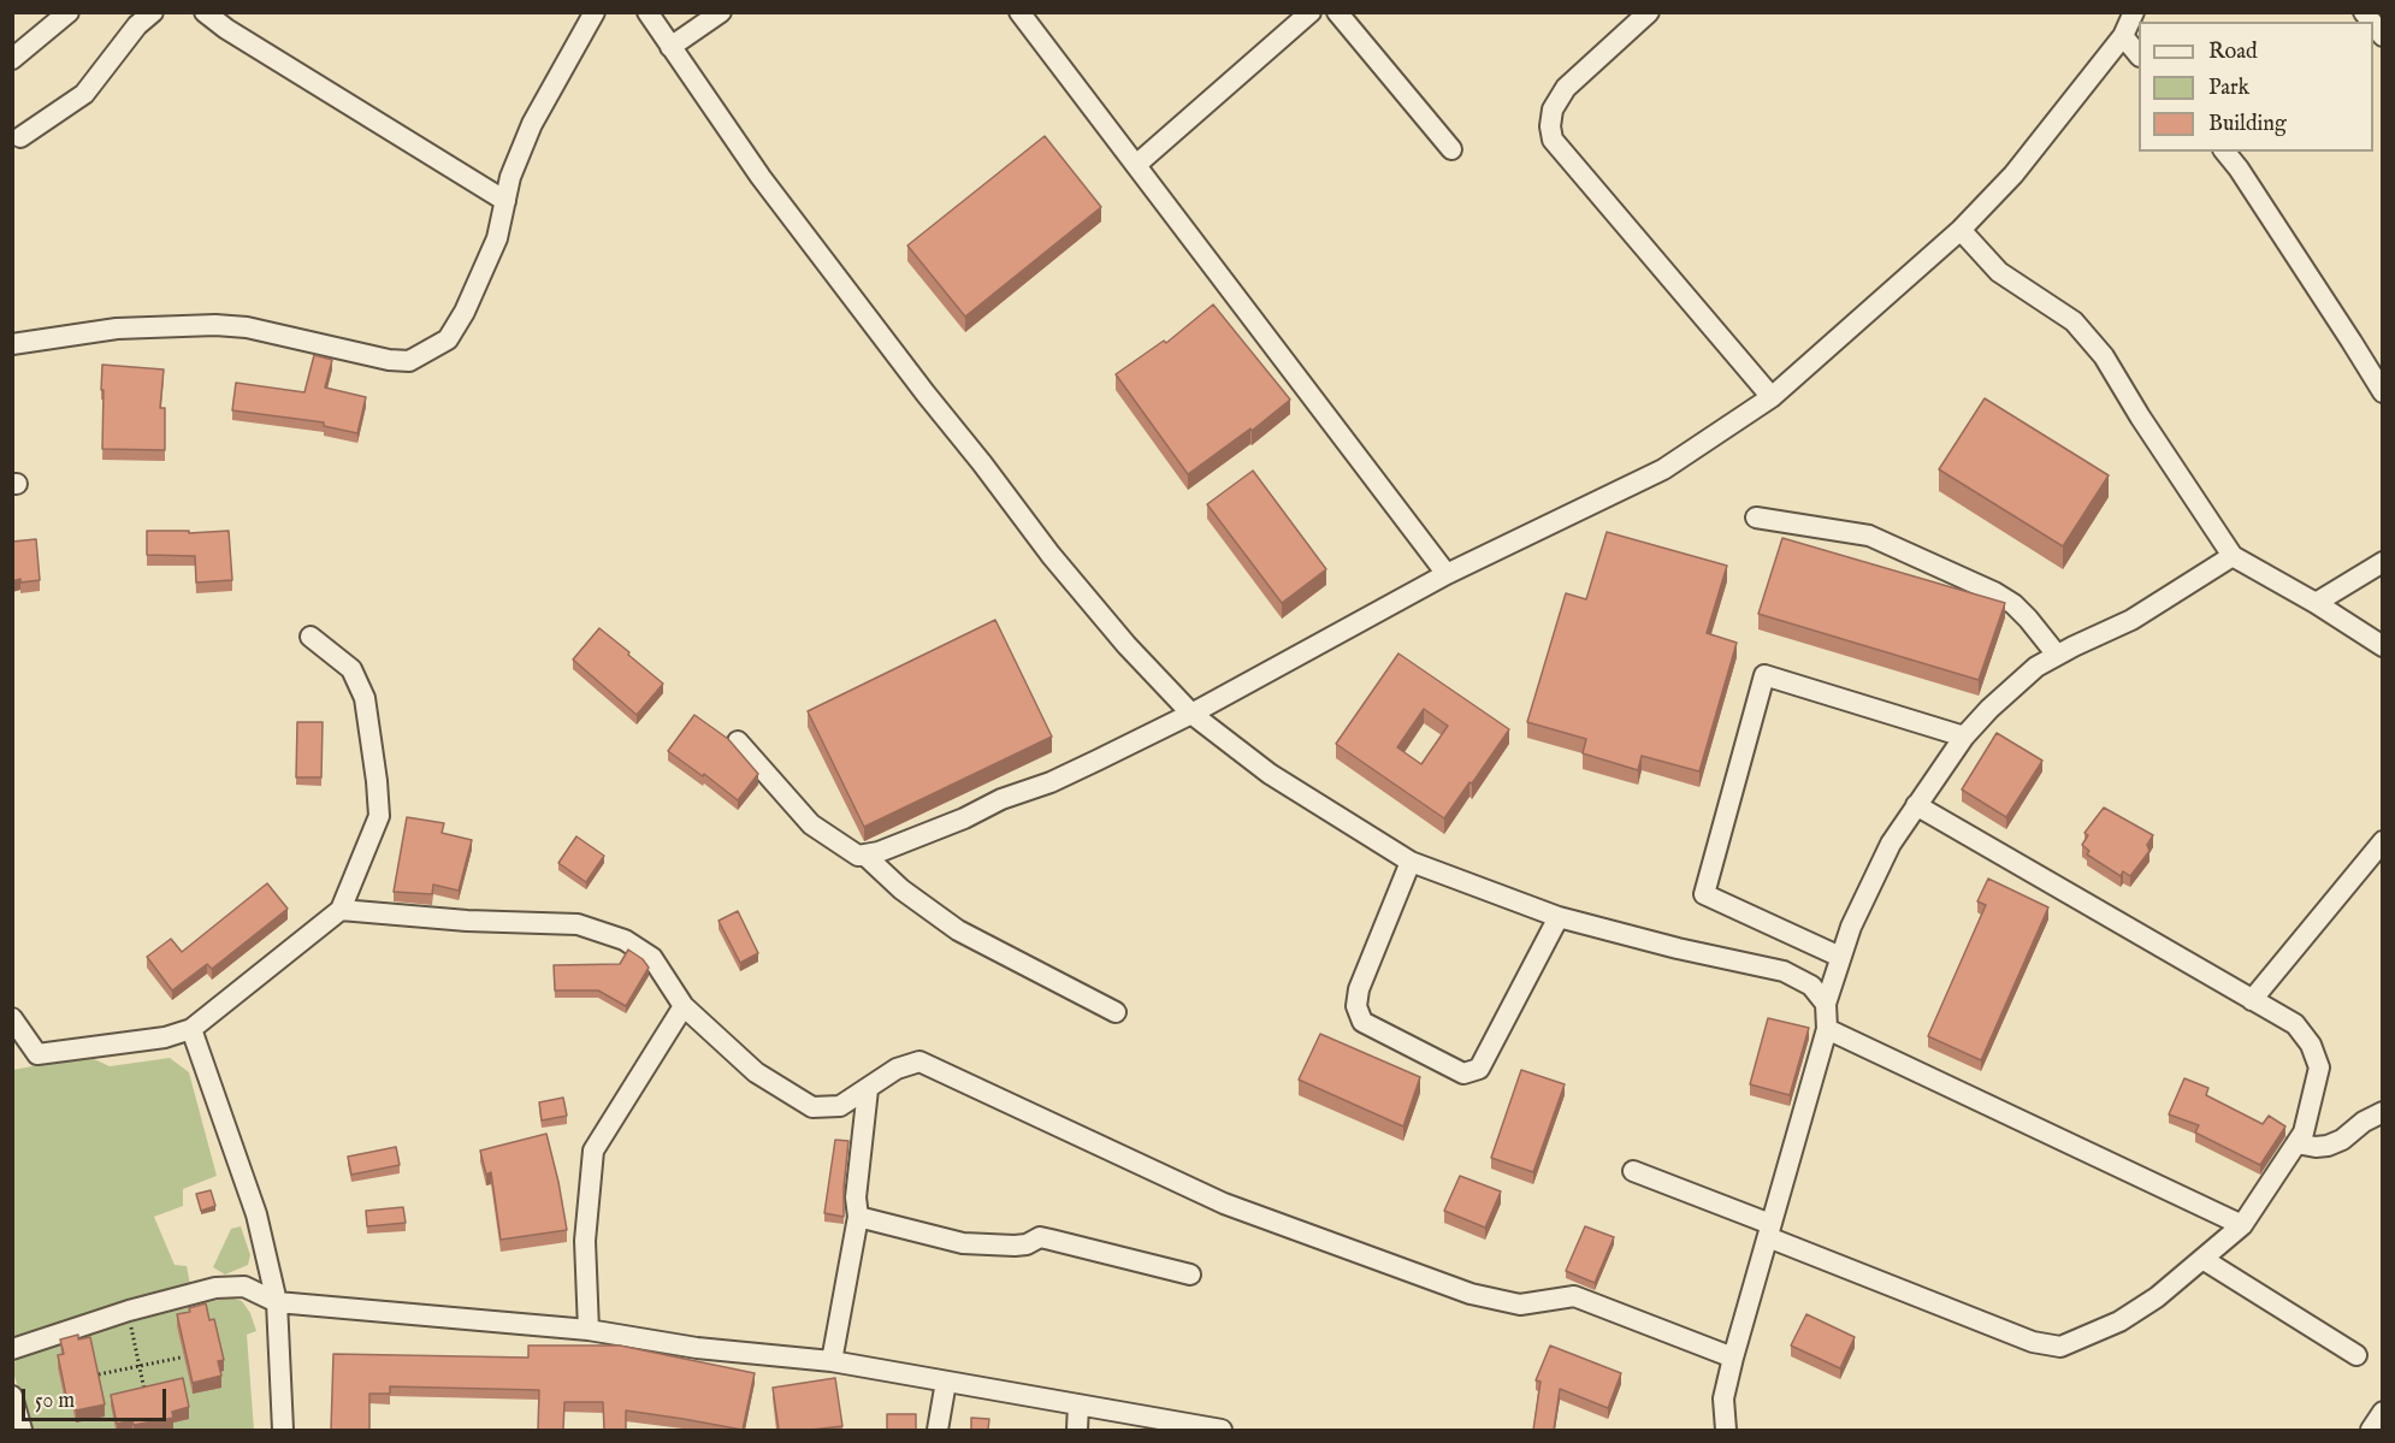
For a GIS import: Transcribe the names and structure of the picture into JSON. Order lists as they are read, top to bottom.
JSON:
{
  "legend": ["Road", "Park", "Building"],
  "scale_bar": "50 m"
}
